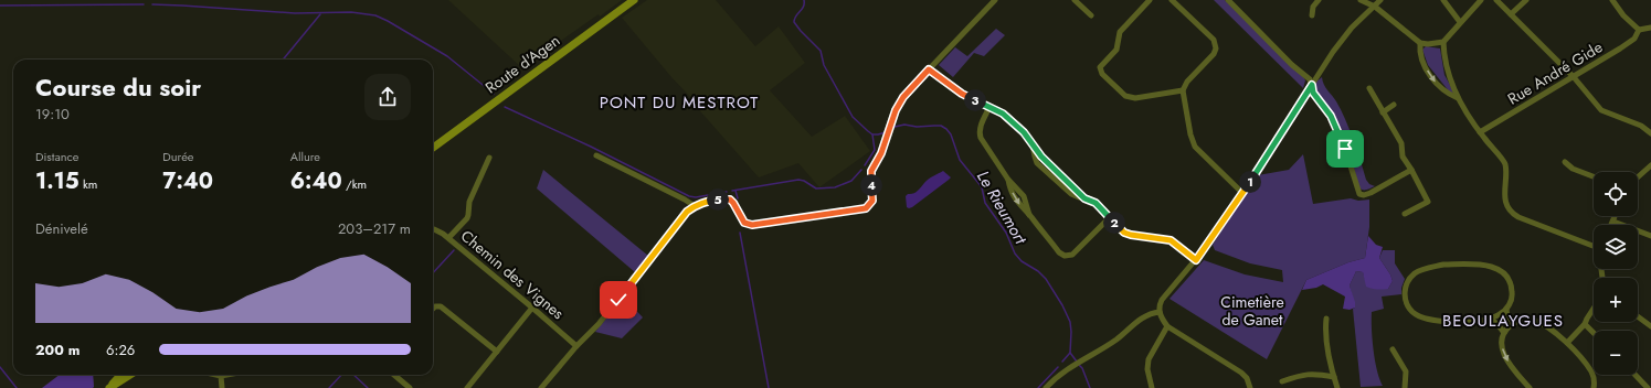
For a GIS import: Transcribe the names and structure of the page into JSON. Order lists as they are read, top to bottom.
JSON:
{
  "streets": {
    "main road": ["Route d'Agen"],
    "street": ["Rue André Gide", "Chemin des Vignes"]
  },
  "districts": ["PONT DU MESTROT", "BEOULAYGUES"],
  "water": ["Le Rieumort"],
  "parks": ["Cimetière de Ganet"],
  "page": {
    "heading": ["Course du soir", "19:10"],
    "pins": [
      "3",
      "1",
      "4",
      "5",
      "2"
    ],
    "stats": [
      ["Distance", "1.15 km"],
      ["Durée", "7:40"],
      ["Allure", "6:40 /km"]
    ],
    "map_buttons": ["+", "−"],
    "chart": ["Dénivelé", "203–217 m"],
    "list": [
      {
        "name": "200 m",
        "note": "6:26"
      }
    ]
  }
}
